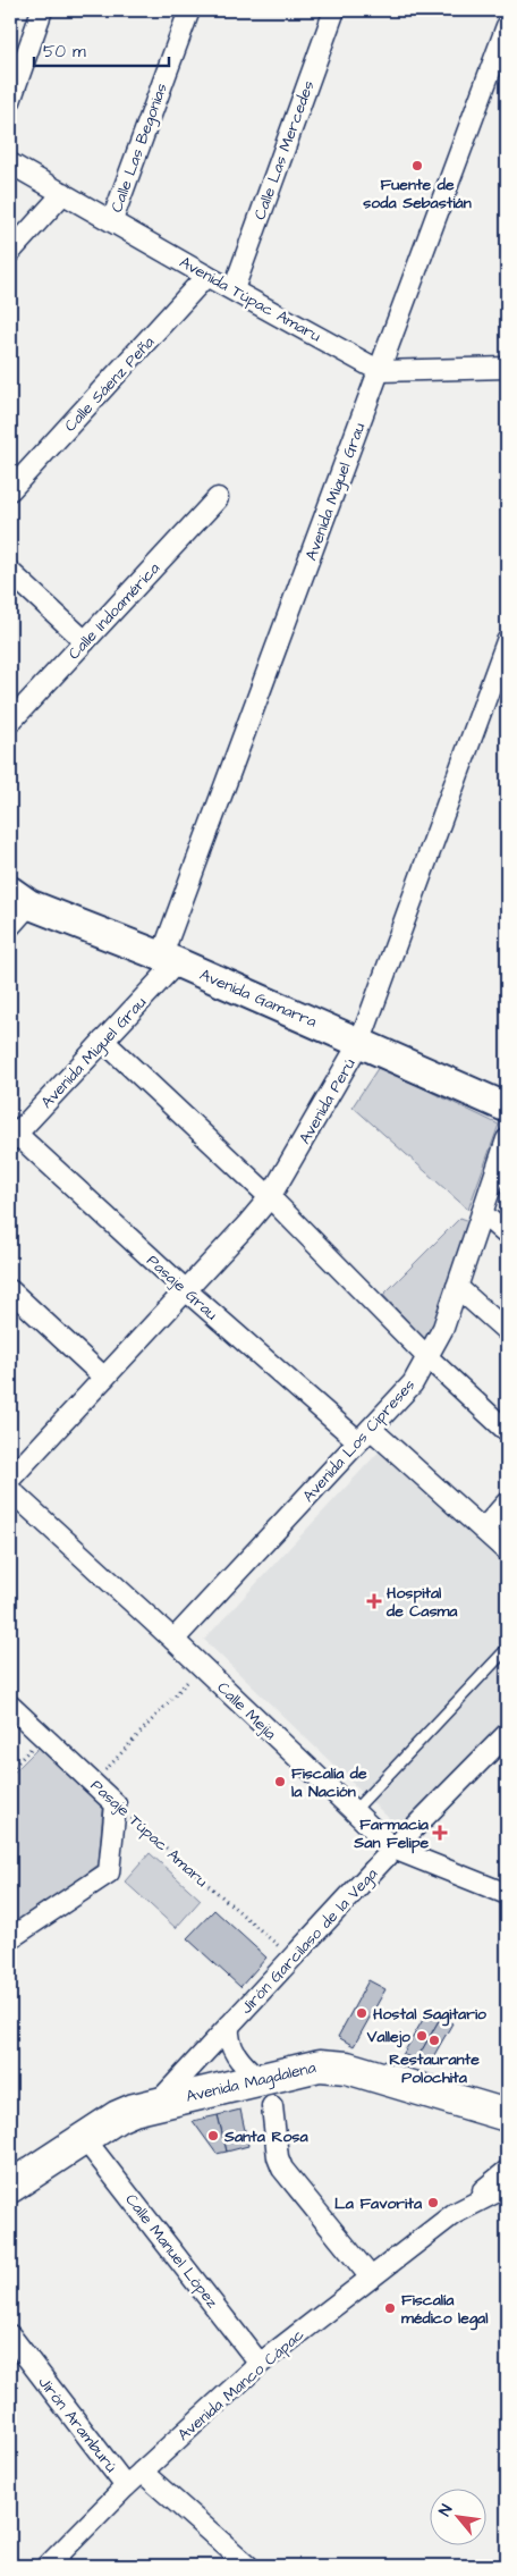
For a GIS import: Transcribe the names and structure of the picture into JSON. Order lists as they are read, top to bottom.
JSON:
{
  "streets": {
    "highway": ["Avenida Magdalena"],
    "street": [
      "Calle Las Begonias",
      "Calle Las Mercedes",
      "Avenida Túpac Amaru",
      "Calle Sáenz Peña",
      "Avenida Miguel Grau",
      "Calle Indoamérica",
      "Avenida Gamarra",
      "Avenida Perú",
      "Pasaje Grau",
      "Avenida Los Cipreses",
      "Calle Mejía",
      "Pasaje Túpac Amaru",
      "Jirón Garcilaso de la Vega",
      "Calle Manuel López",
      "Avenida Manco Cápac",
      "Jirón Aramburú"
    ]
  },
  "crossings": [
    ["Calle Las Begonias", "Avenida Túpac Amaru"],
    ["Calle Las Mercedes", "Avenida Túpac Amaru"],
    ["Avenida Túpac Amaru", "Calle Sáenz Peña"],
    ["Avenida Túpac Amaru", "Avenida Miguel Grau"],
    ["Avenida Miguel Grau", "Avenida Gamarra"],
    ["Avenida Miguel Grau", "Pasaje Grau"],
    ["Avenida Gamarra", "Avenida Perú"],
    ["Avenida Perú", "Pasaje Grau"],
    ["Pasaje Grau", "Avenida Los Cipreses"],
    ["Avenida Los Cipreses", "Calle Mejía"],
    ["Calle Mejía", "Jirón Garcilaso de la Vega"],
    ["Pasaje Túpac Amaru", "Jirón Garcilaso de la Vega"],
    ["Jirón Garcilaso de la Vega", "Avenida Magdalena"],
    ["Avenida Magdalena", "Calle Manuel López"],
    ["Calle Manuel López", "Avenida Manco Cápac"],
    ["Avenida Manco Cápac", "Jirón Aramburú"]
  ],
  "places": {
    "other": [
      "Fuente de soda Sebastián",
      "Fiscalía de la Nación",
      "Hostal Sagitario",
      "Vallejo",
      "Restaurante Polochita",
      "Santa Rosa",
      "La Favorita",
      "Fiscalía médico legal"
    ],
    "health": ["Hospital de Casma", "Farmacia San Felipe"]
  },
  "scale_bar": "50 m",
  "north": "top left"
}
